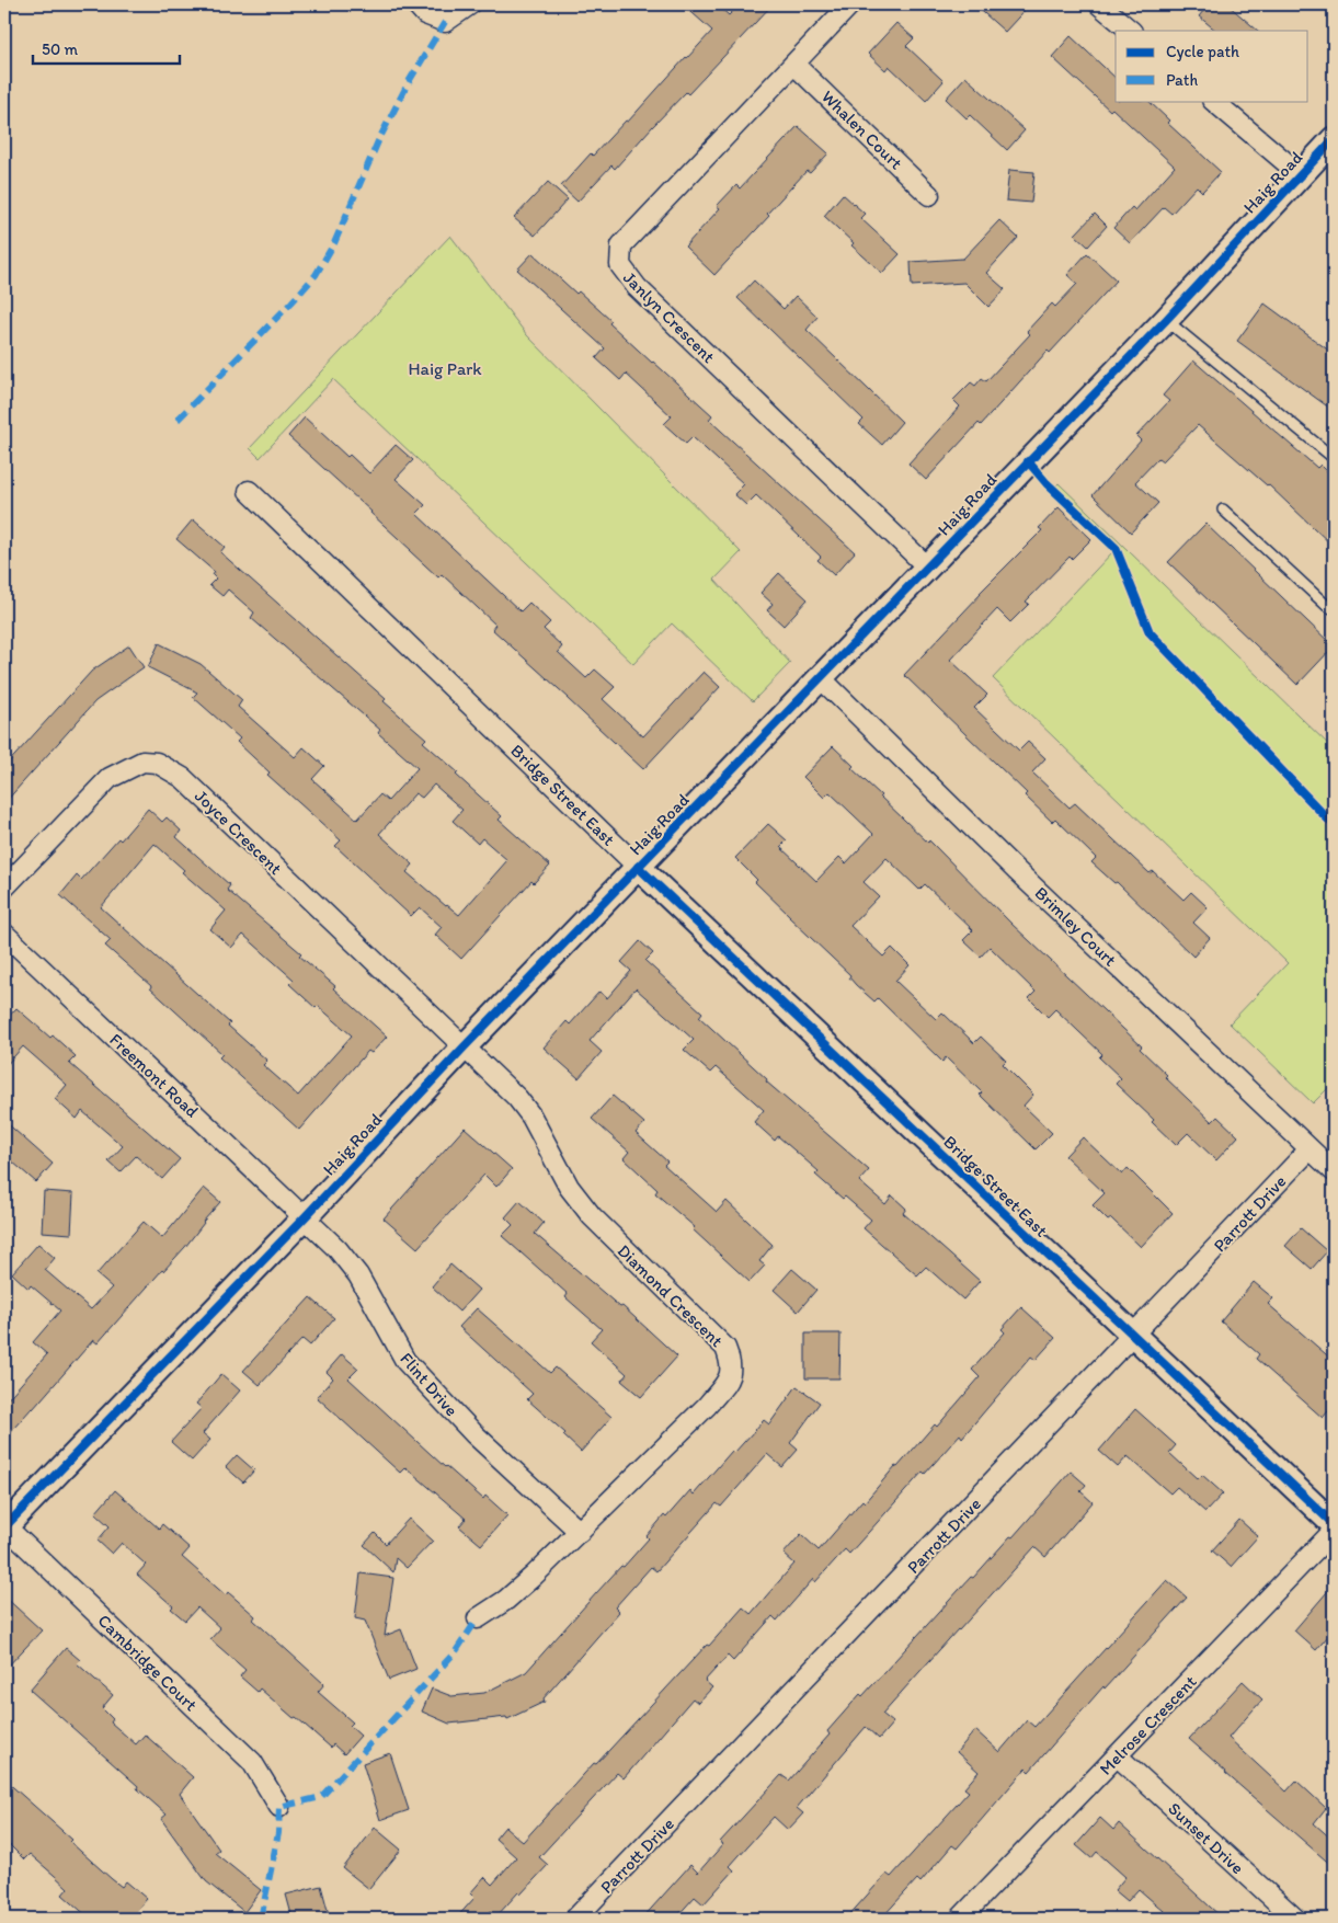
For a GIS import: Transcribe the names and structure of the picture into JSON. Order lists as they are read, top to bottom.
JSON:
{
  "streets": {
    "street": [
      "Whalen Court",
      "Haig Road",
      "Janlyn Crescent",
      "Bridge Street East",
      "Joyce Crescent",
      "Brimley Court",
      "Freemont Road",
      "Parrott Drive",
      "Diamond Crescent",
      "Flint Drive",
      "Cambridge Court",
      "Melrose Crescent",
      "Sunset Drive"
    ]
  },
  "crossings": [
    ["Whalen Court", "Janlyn Crescent"],
    ["Haig Road", "Janlyn Crescent"],
    ["Haig Road", "Bridge Street East"],
    ["Haig Road", "Joyce Crescent"],
    ["Haig Road", "Brimley Court"],
    ["Haig Road", "Freemont Road"],
    ["Haig Road", "Diamond Crescent"],
    ["Haig Road", "Flint Drive"],
    ["Haig Road", "Cambridge Court"],
    ["Bridge Street East", "Parrott Drive"],
    ["Joyce Crescent", "Diamond Crescent"],
    ["Brimley Court", "Parrott Drive"],
    ["Freemont Road", "Flint Drive"],
    ["Diamond Crescent", "Flint Drive"],
    ["Melrose Crescent", "Sunset Drive"]
  ],
  "parks": ["Haig Park"],
  "legend": ["Cycle path", "Path"],
  "scale_bar": "50 m"
}
